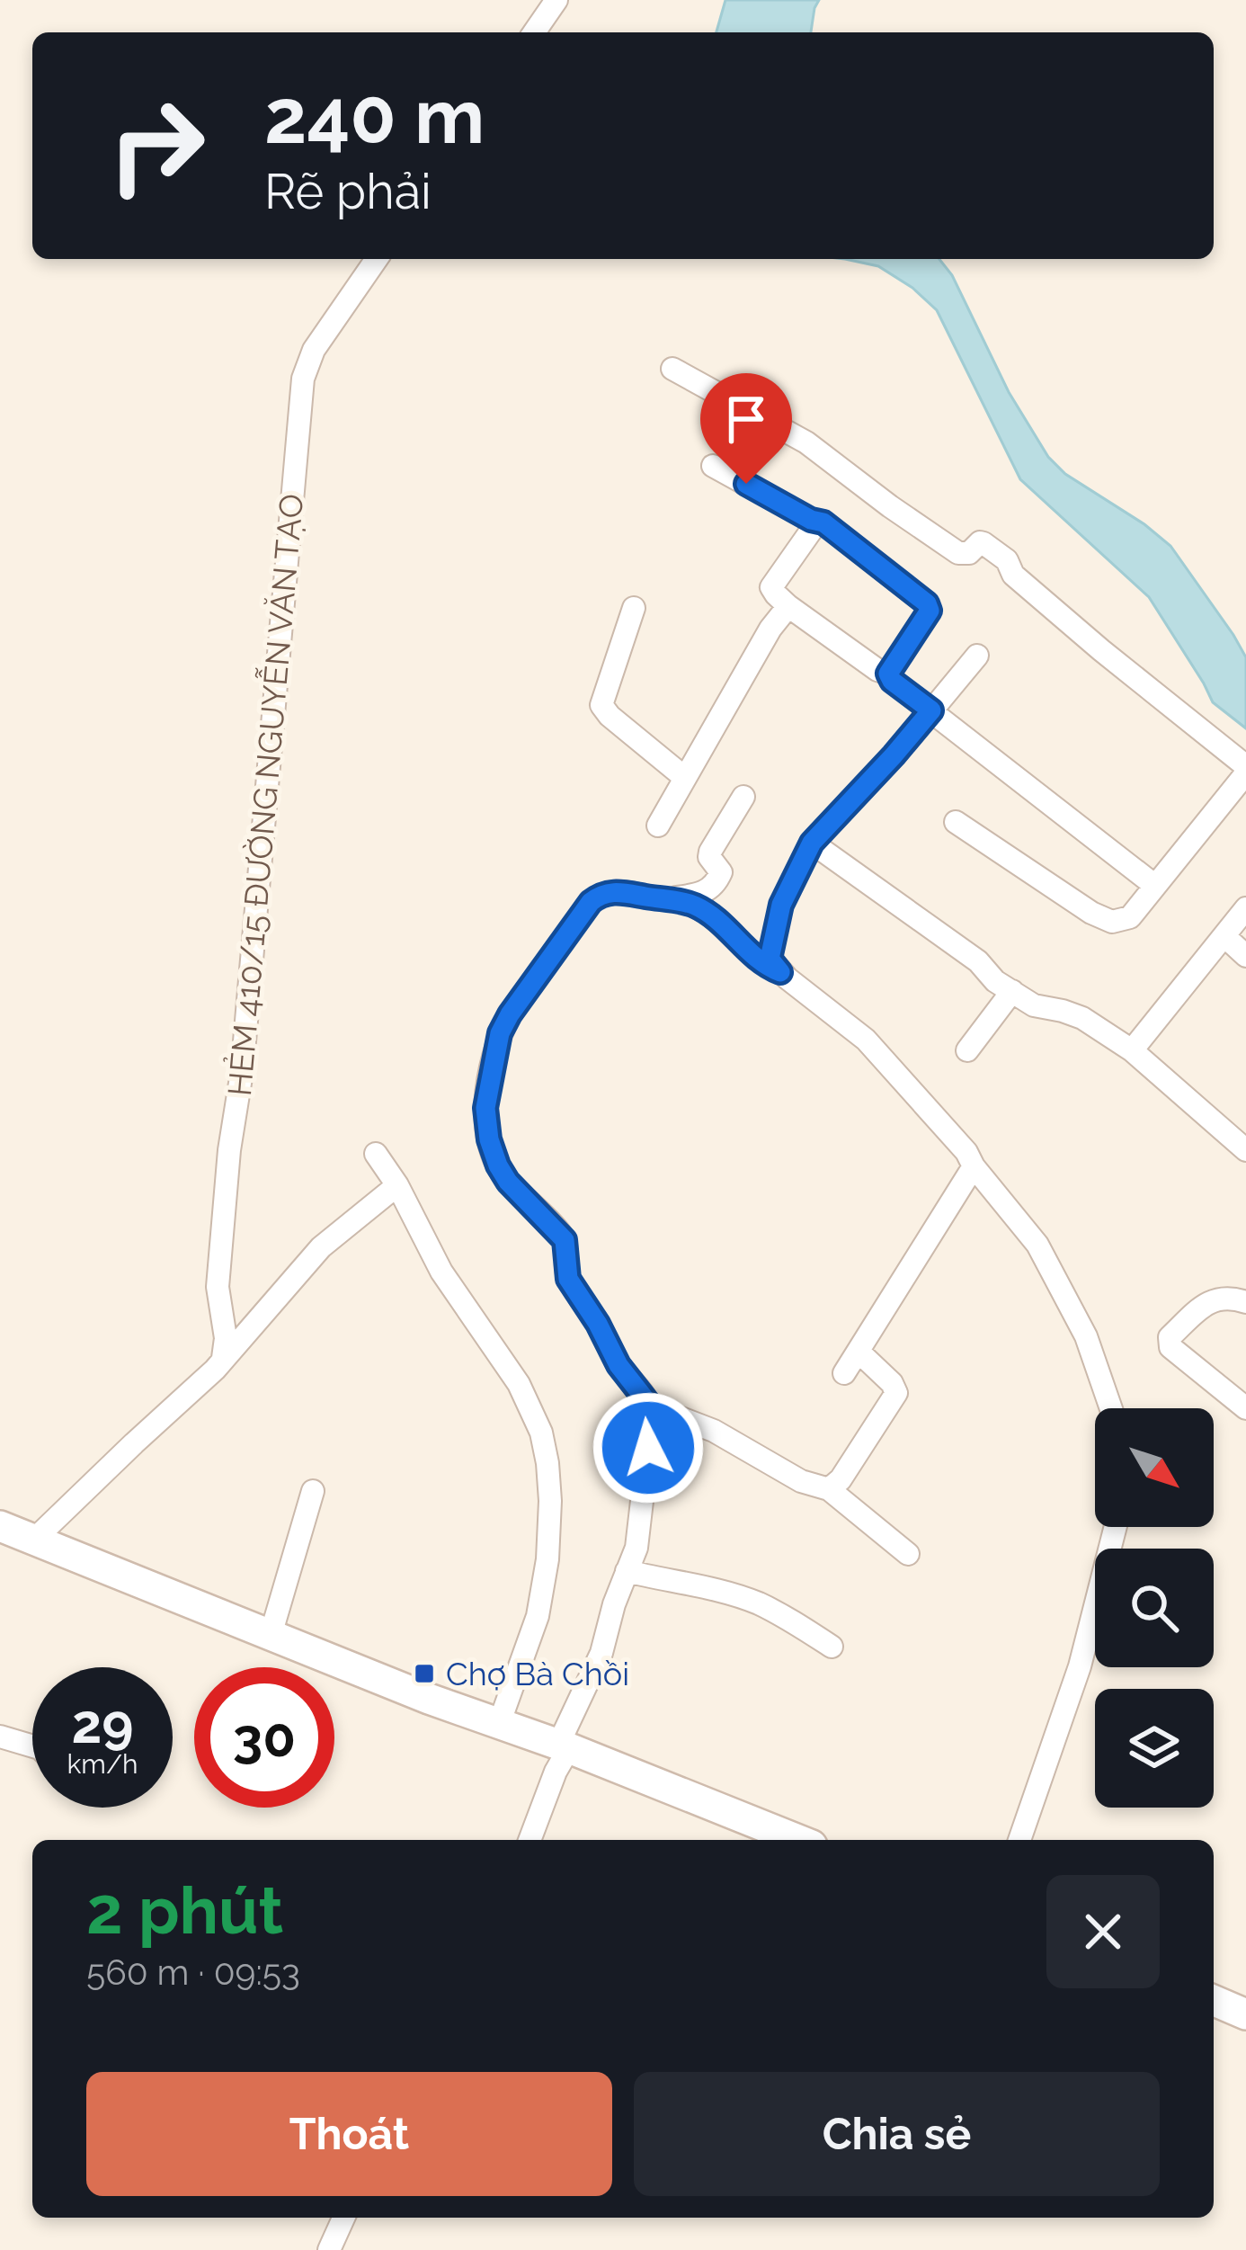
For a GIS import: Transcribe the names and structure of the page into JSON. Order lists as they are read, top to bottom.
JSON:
{
  "streets": {
    "street": ["HẺM 410/15 ĐƯỜNG NGUYỄN VĂN TẠO"]
  },
  "places": {
    "transit": ["Chợ Bà Chồi"]
  },
  "north": "bottom right",
  "page": {
    "turn": ["240 m", "Rẽ phải"],
    "speed": "29 km/h",
    "limit": "30",
    "heading": ["2 phút", "560 m · 09:53"],
    "buttons": ["Thoát", "Chia sẻ"]
  }
}
